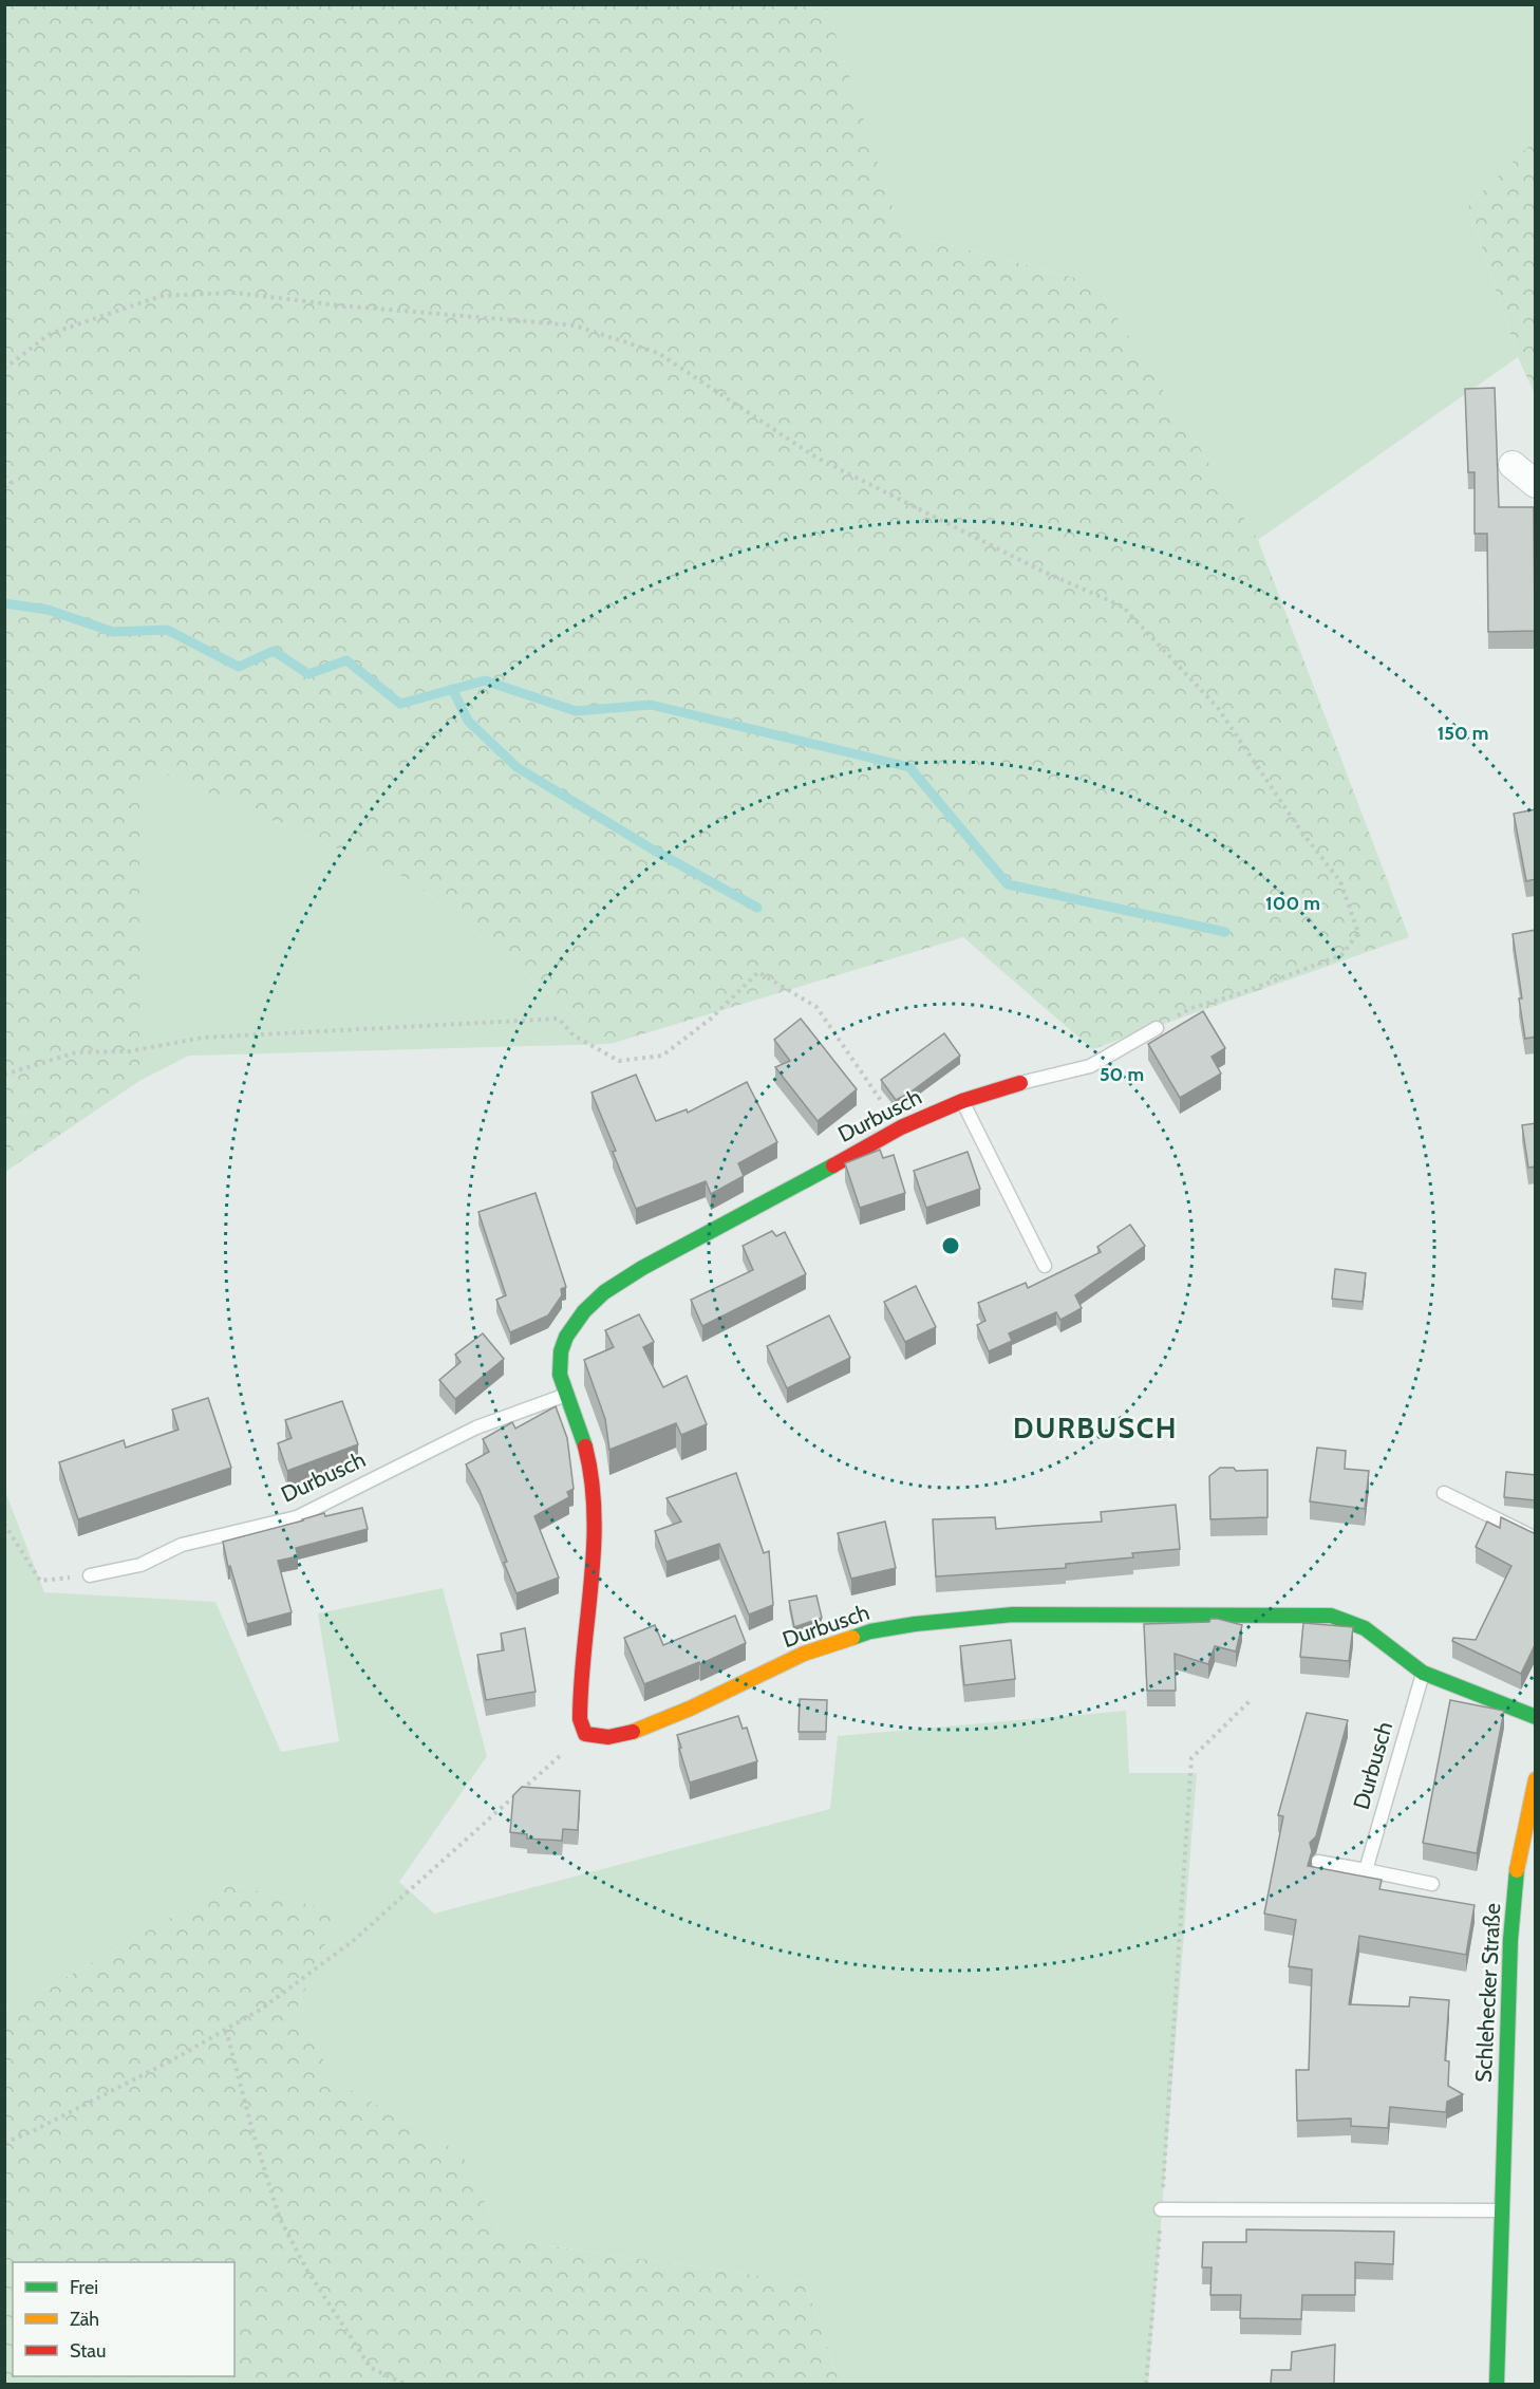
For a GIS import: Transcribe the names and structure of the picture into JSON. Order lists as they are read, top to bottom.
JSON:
{
  "streets": {
    "street": ["Durbusch", "Schlehecker Straße"]
  },
  "districts": ["DURBUSCH"],
  "legend": ["Frei", "Zäh", "Stau"],
  "rings": ["150 m", "100 m", "50 m"]
}
